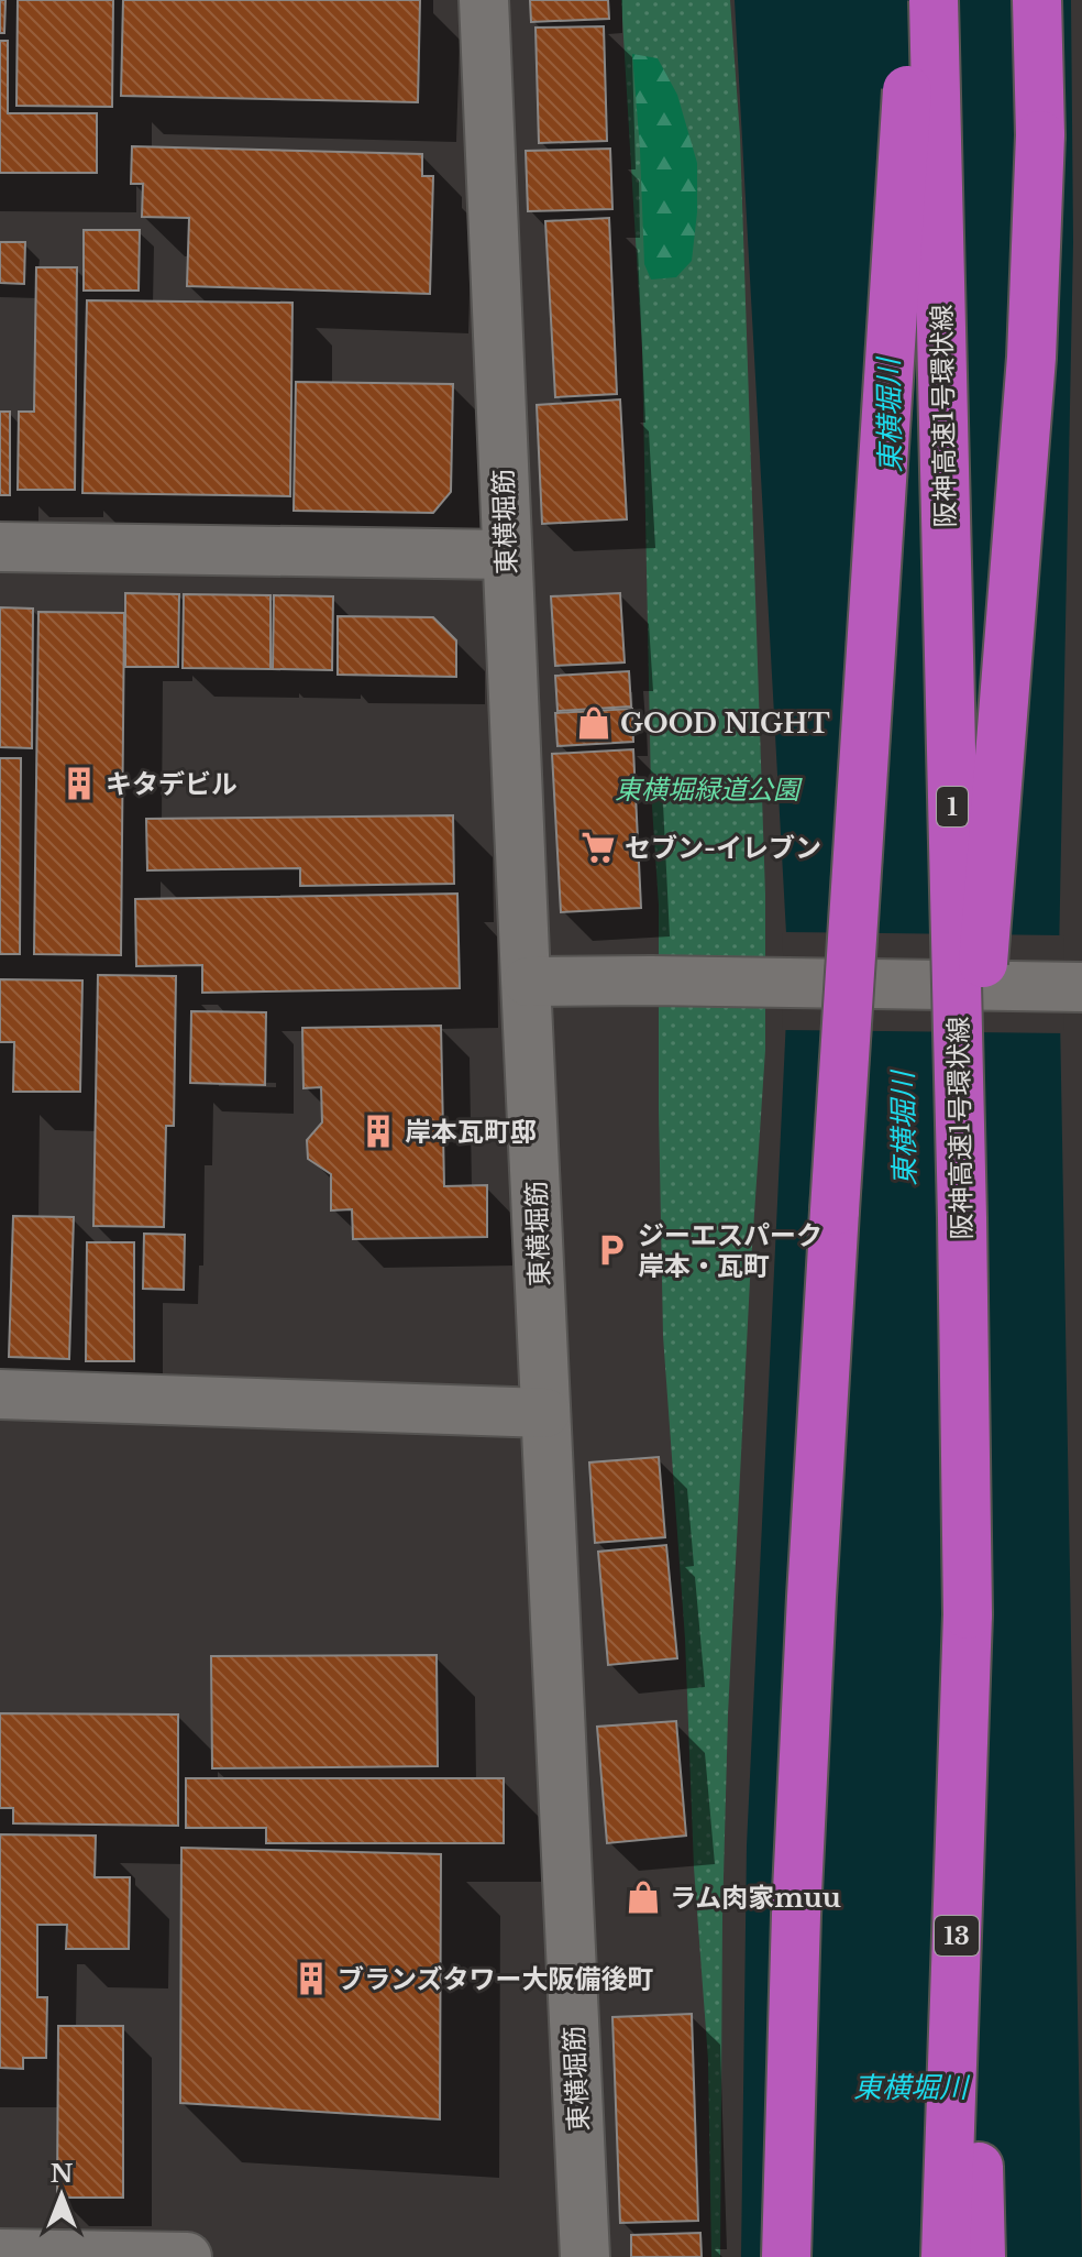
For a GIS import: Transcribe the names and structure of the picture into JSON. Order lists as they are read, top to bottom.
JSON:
{
  "streets": {
    "highway": ["阪神高速1号環状線", "1", "13"],
    "street": ["東横堀筋"]
  },
  "crossings": [
    ["阪神高速1号環状線", "13"]
  ],
  "water": ["東横堀川"],
  "parks": ["東横堀緑道公園"],
  "places": {
    "shop": ["GOOD NIGHT", "ラム肉家muu"],
    "building": ["キタデビル", "岸本瓦町邸", "ブランズタワー大阪備後町"],
    "supermarket": ["セブン-イレブン"],
    "parking": ["ジーエスパーク 岸本・瓦町"]
  },
  "north": "top"
}
